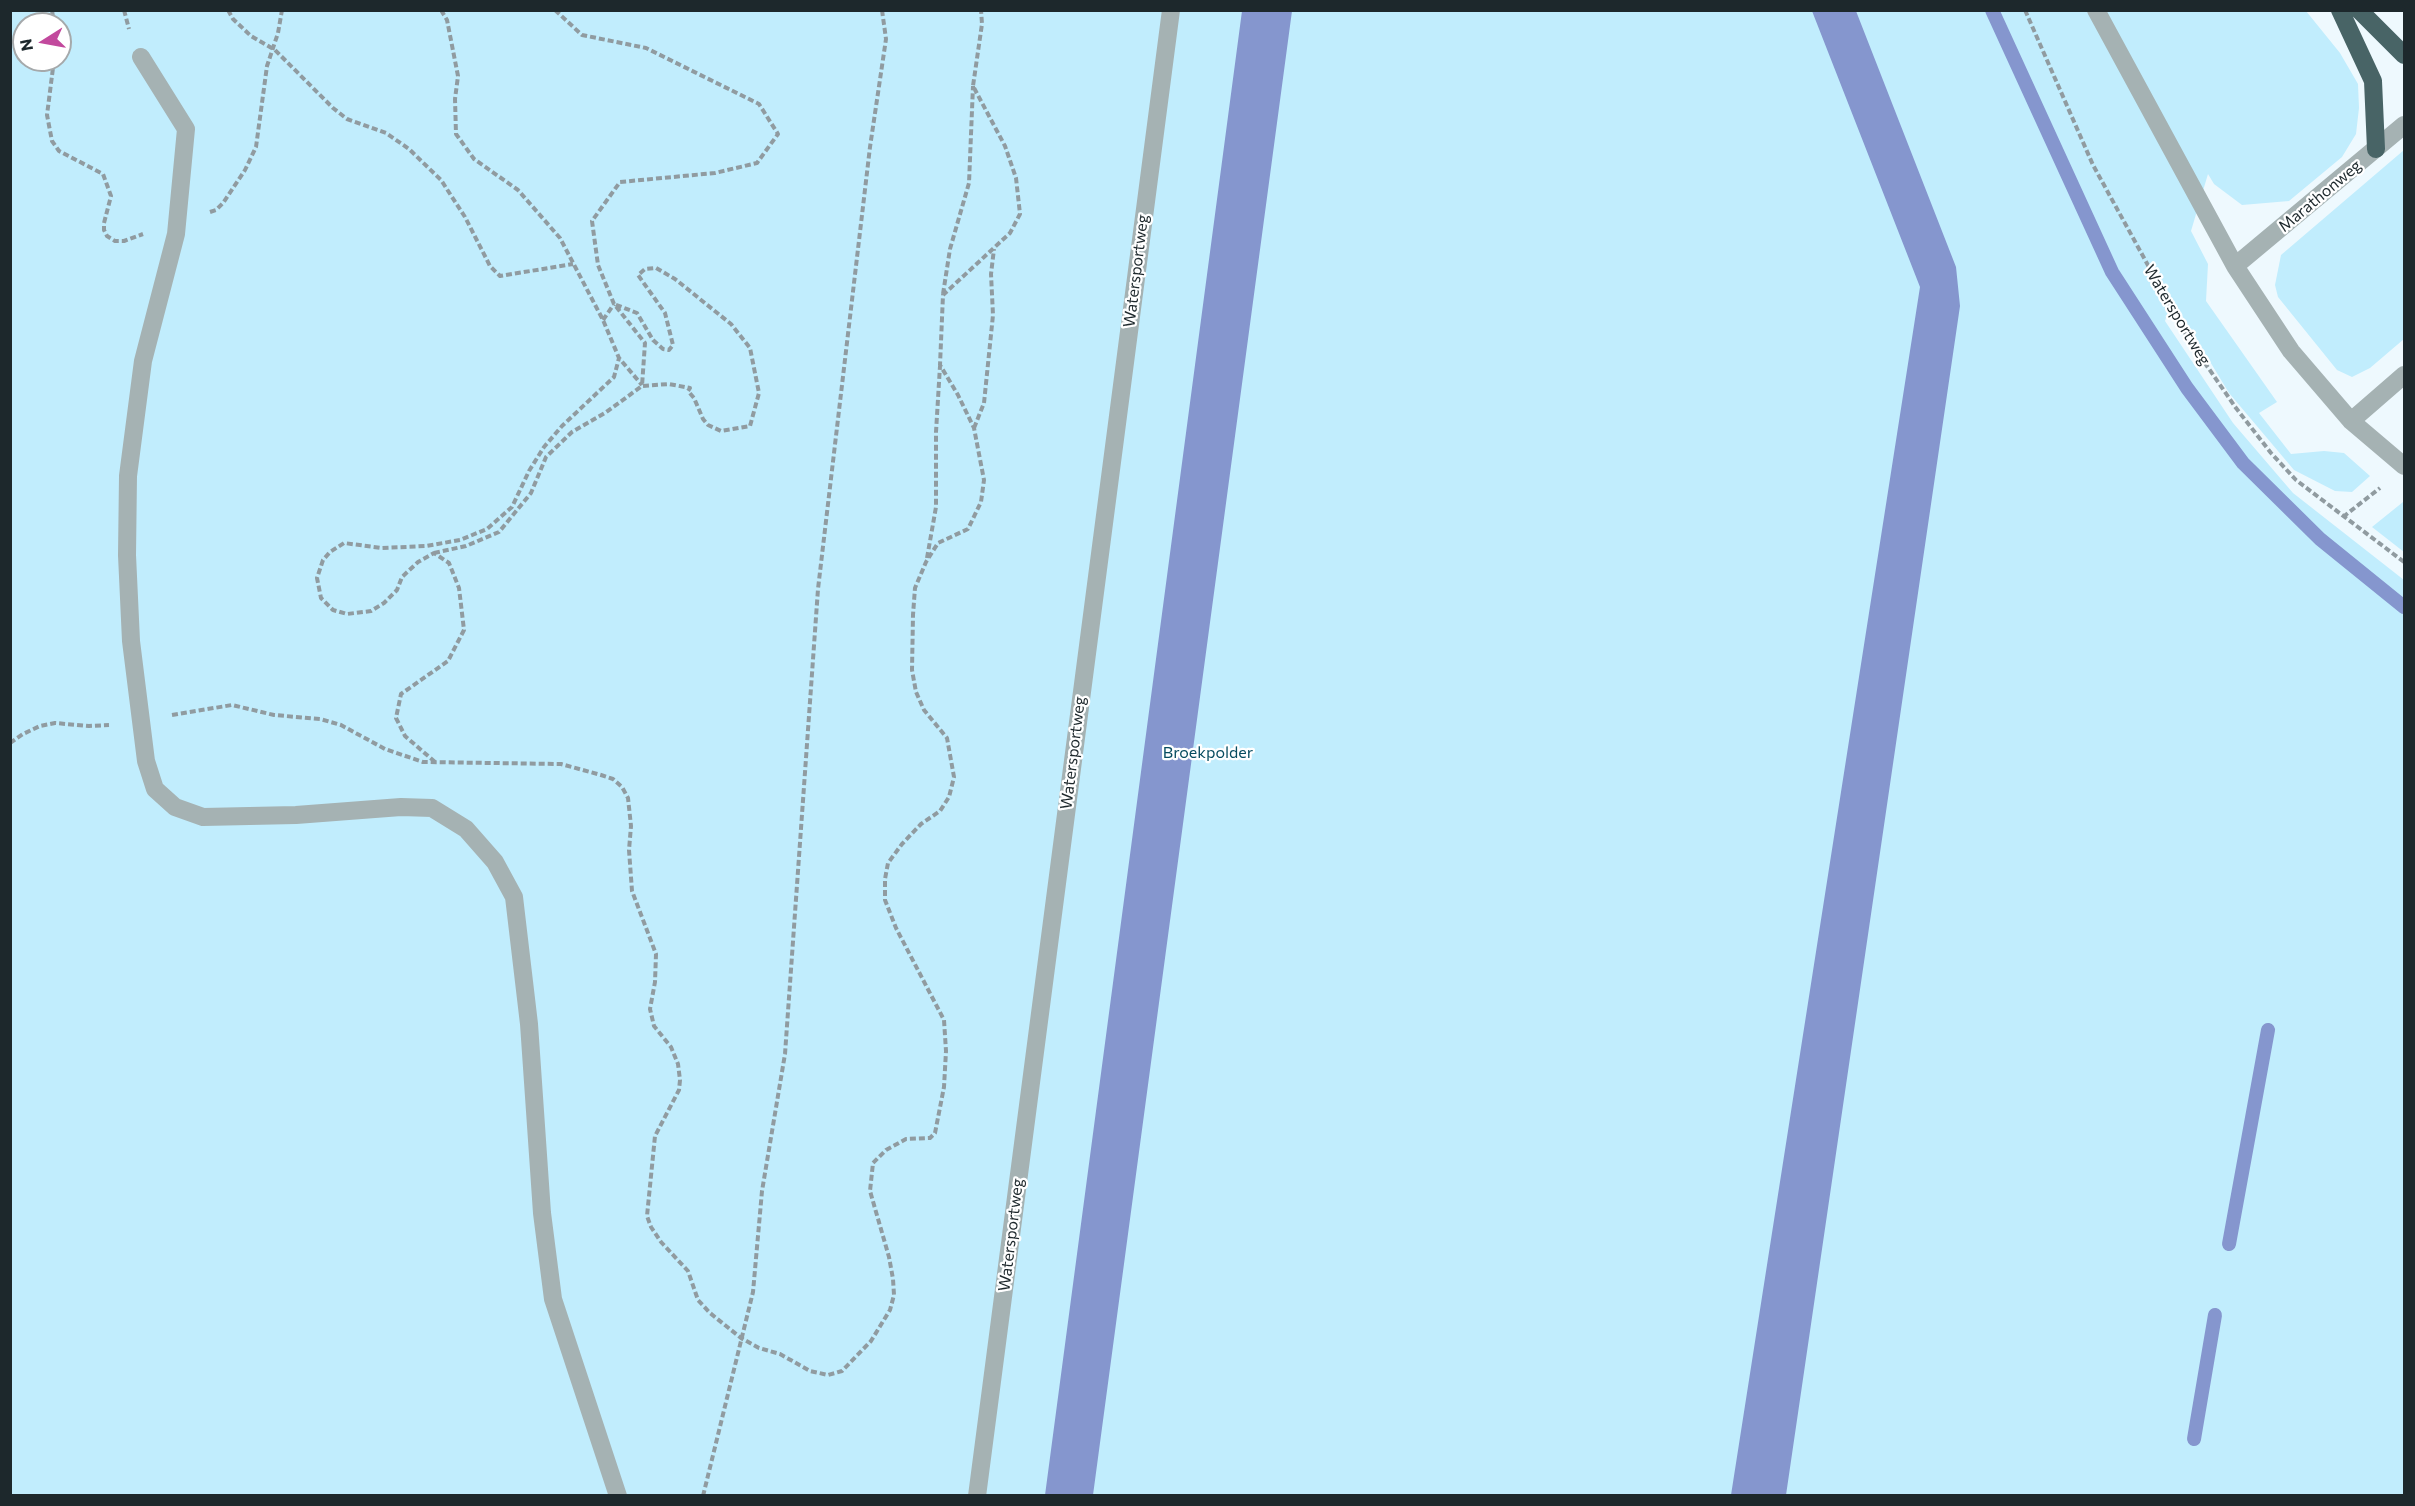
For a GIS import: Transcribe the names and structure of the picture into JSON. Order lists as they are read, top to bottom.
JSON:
{
  "streets": {
    "street": ["Marathonweg", "Watersportweg"]
  },
  "parks": ["Broekpolder"],
  "north": "left"
}
